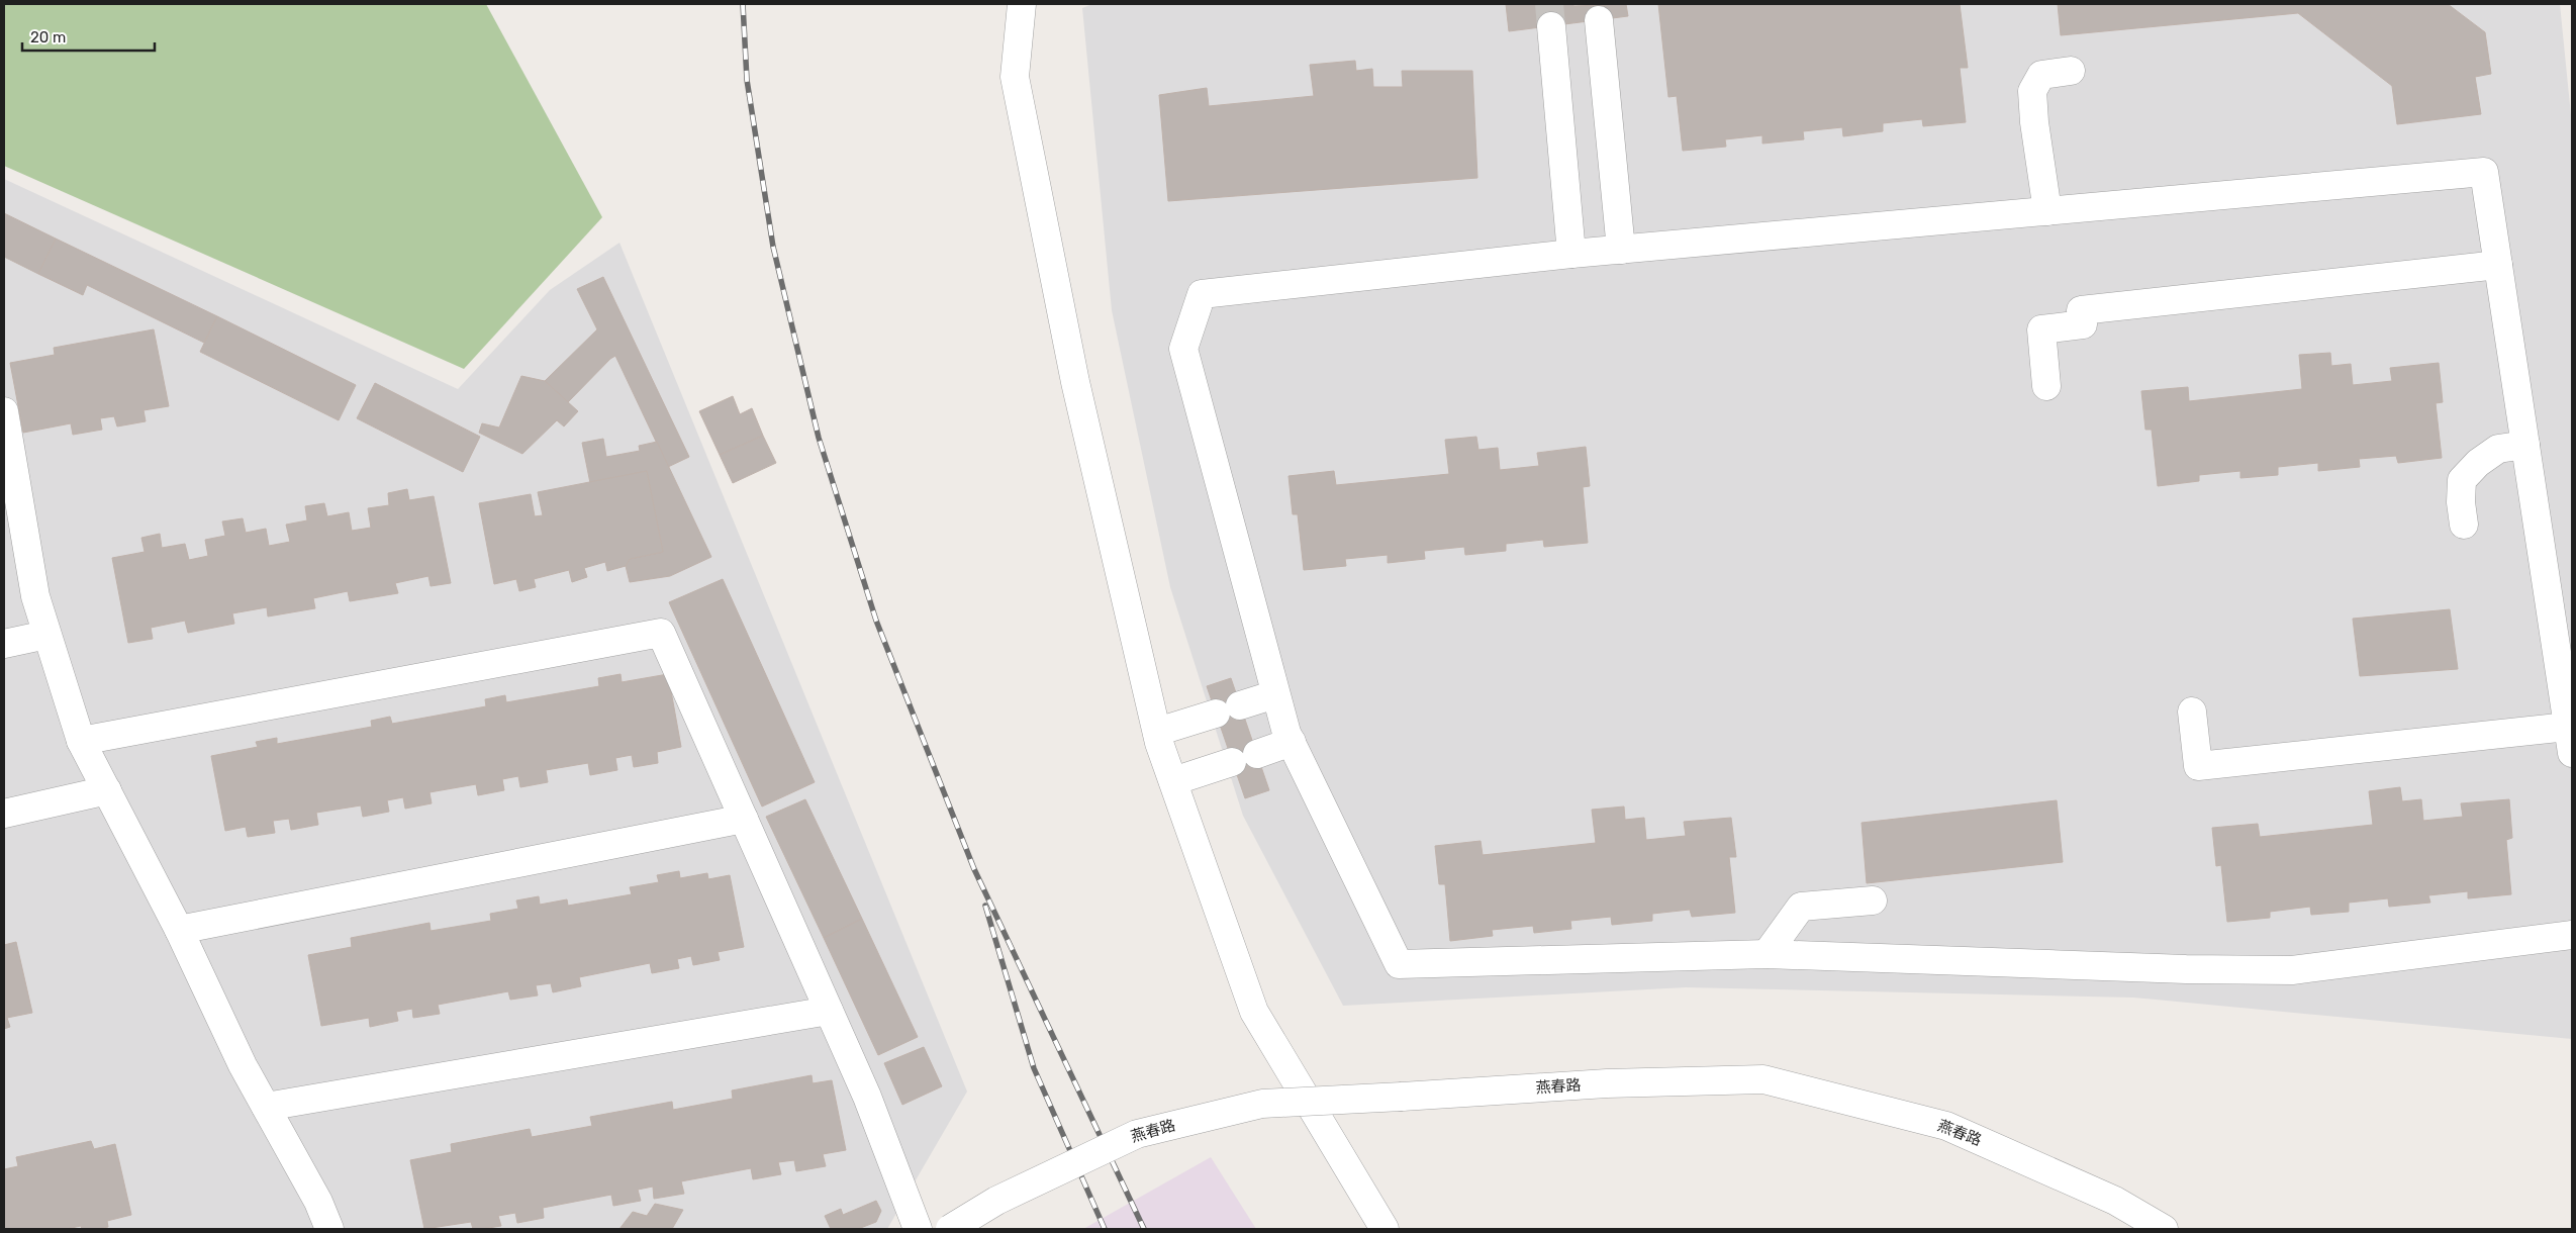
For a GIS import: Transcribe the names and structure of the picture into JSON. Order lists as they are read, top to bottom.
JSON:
{
  "streets": {
    "street": ["燕春路"]
  },
  "scale_bar": "20 m"
}
